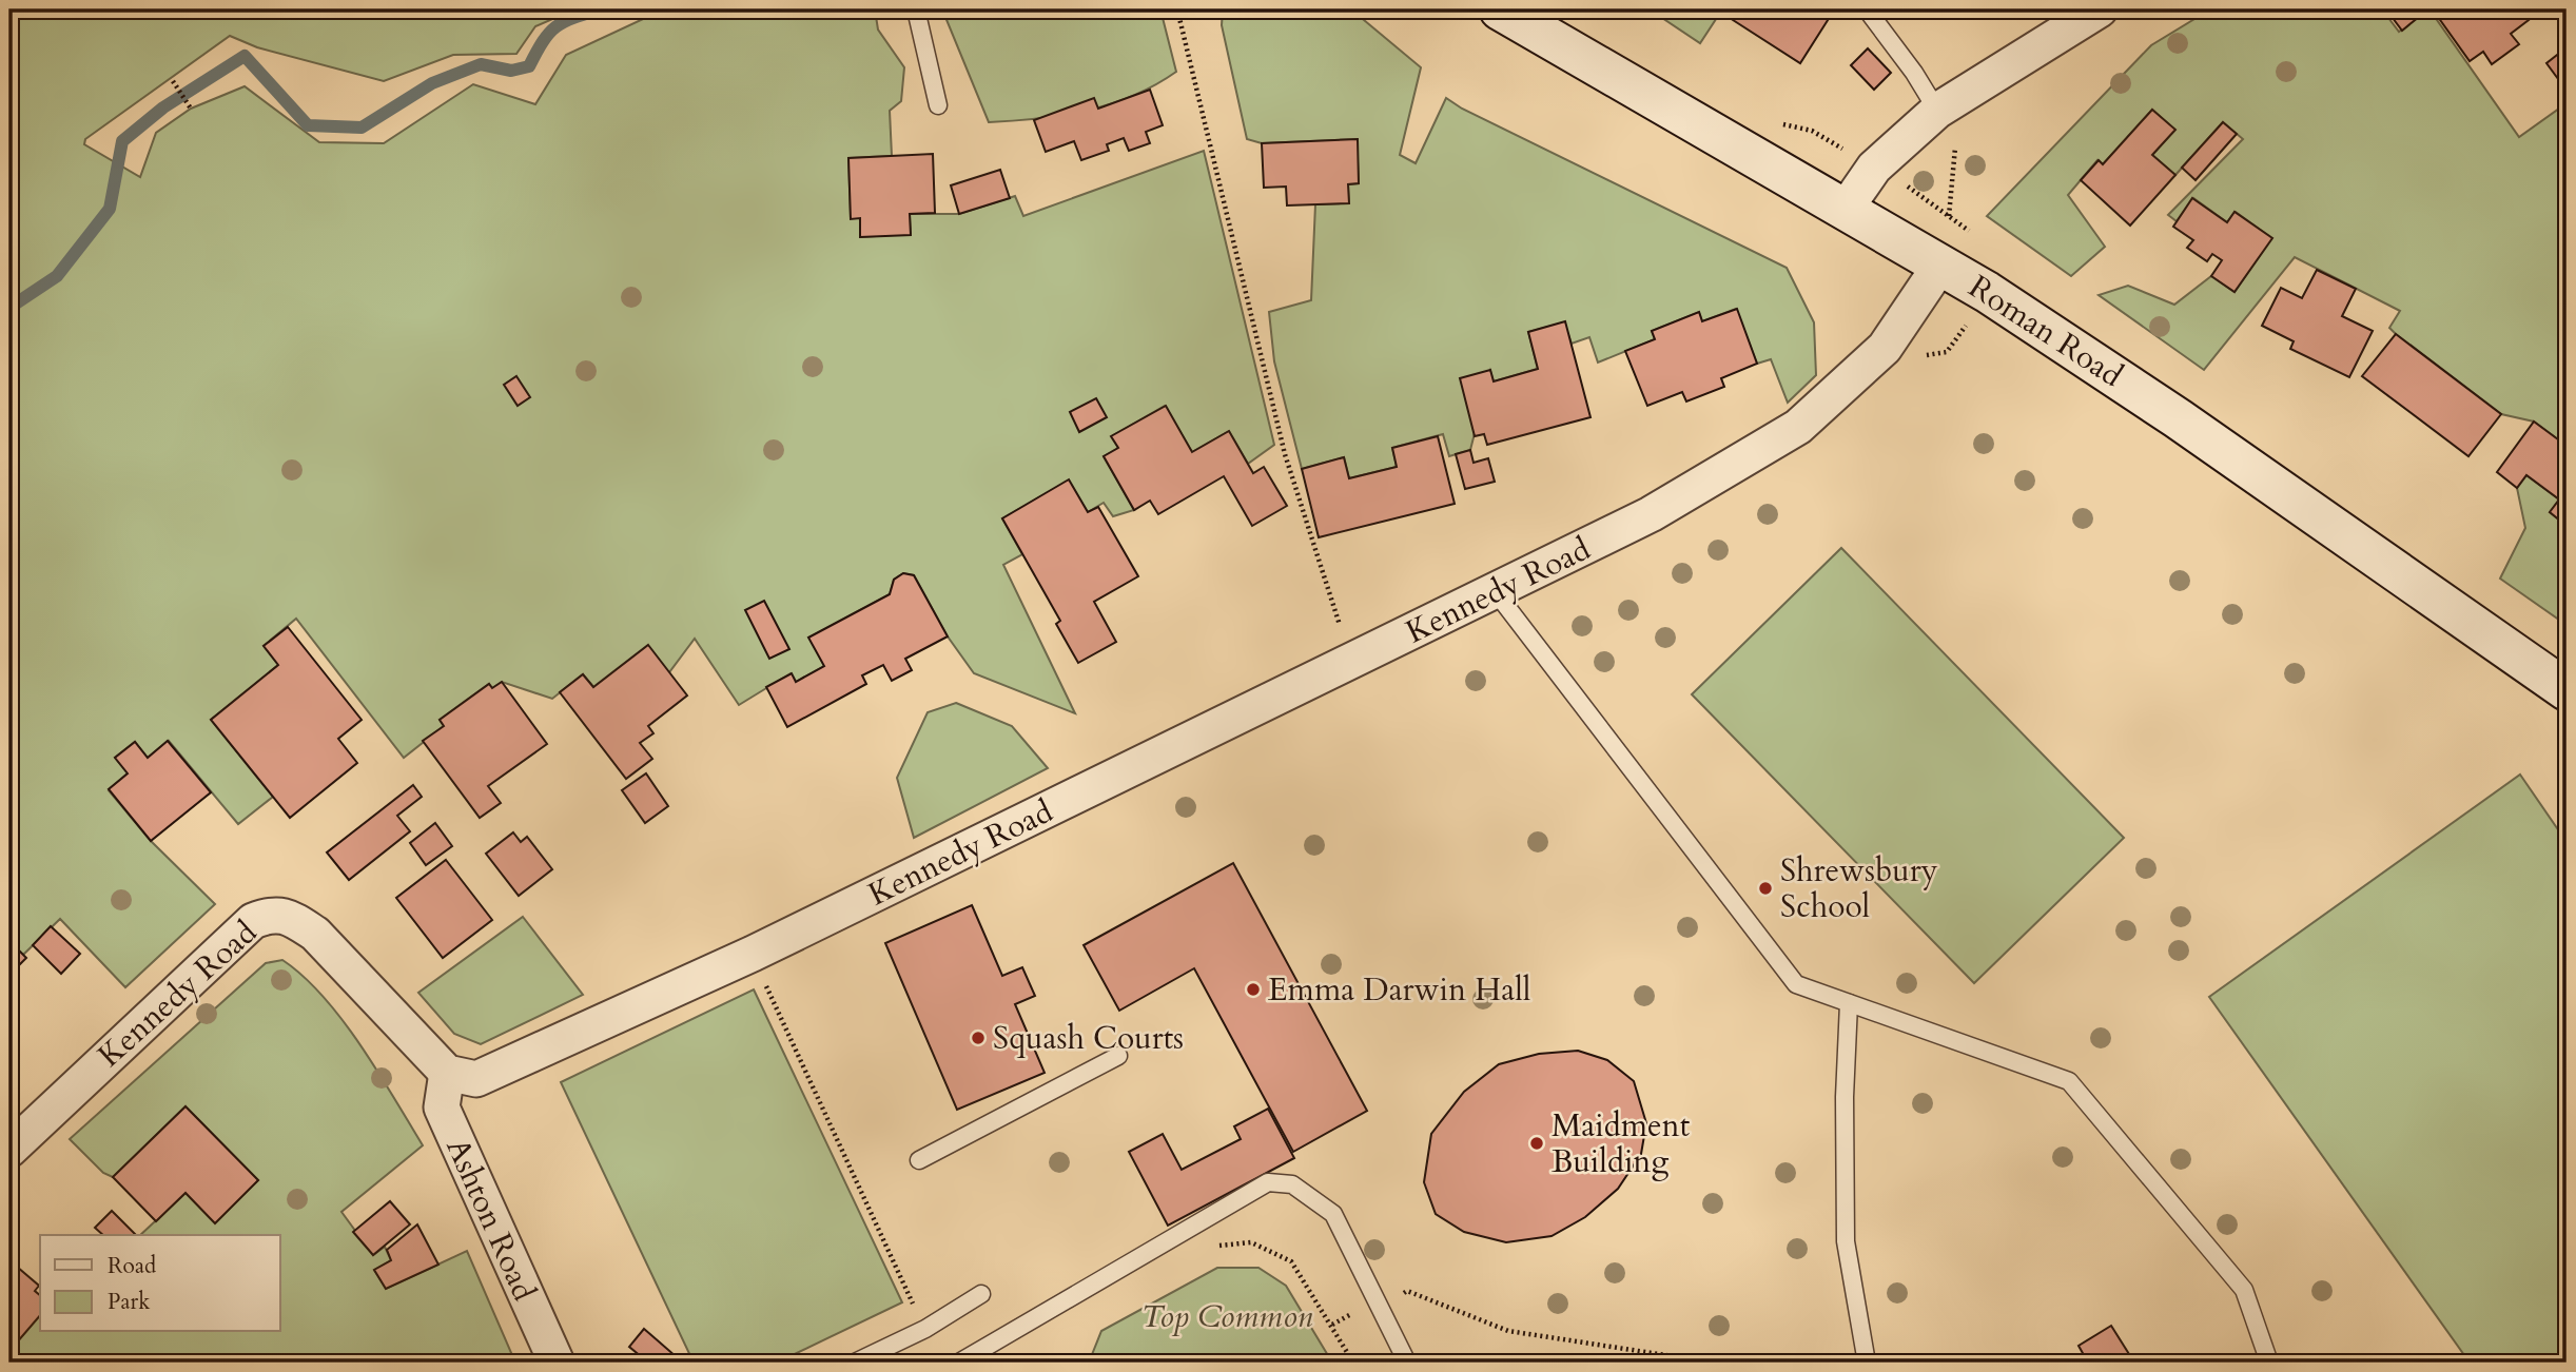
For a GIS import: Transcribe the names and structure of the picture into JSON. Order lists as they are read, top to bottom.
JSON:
{
  "streets": {
    "main road": ["Roman Road"],
    "street": ["Kennedy Road", "Ashton Road"]
  },
  "crossings": [
    ["Roman Road", "Kennedy Road"],
    ["Kennedy Road", "Ashton Road"]
  ],
  "parks": ["Top Common"],
  "places": [
    "Shrewsbury School",
    "Emma Darwin Hall",
    "Squash Courts",
    "Maidment Building"
  ],
  "legend": ["Road", "Park"]
}
